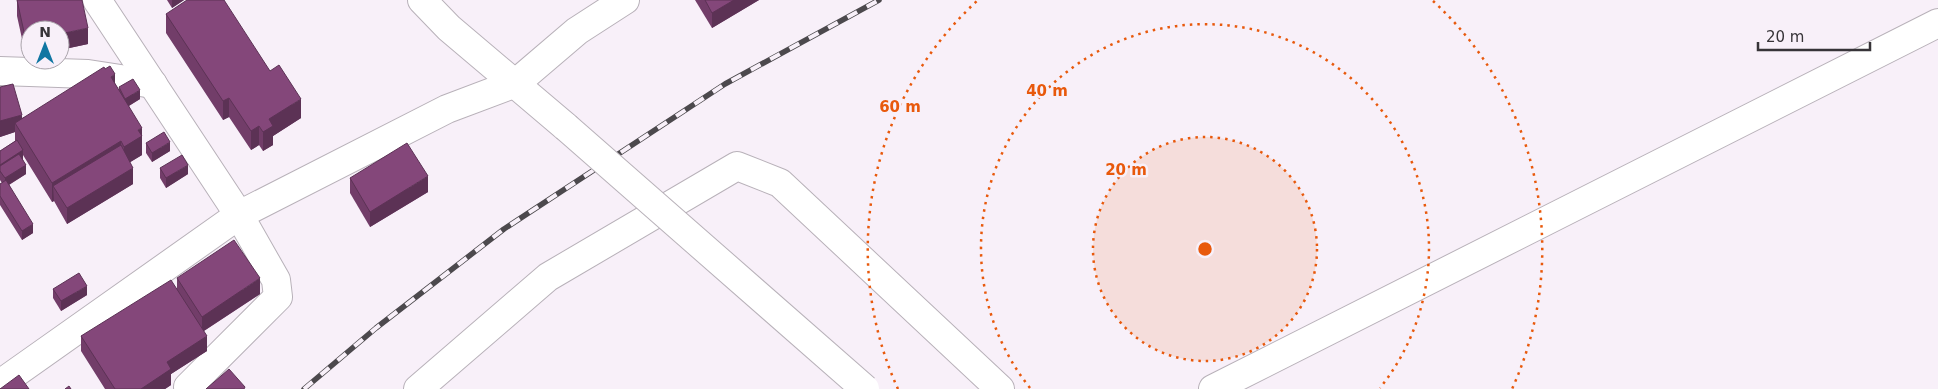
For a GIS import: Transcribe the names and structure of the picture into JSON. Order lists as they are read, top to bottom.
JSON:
{
  "scale_bar": "20 m",
  "north": "top",
  "rings": ["40 m", "60 m", "20 m"]
}
